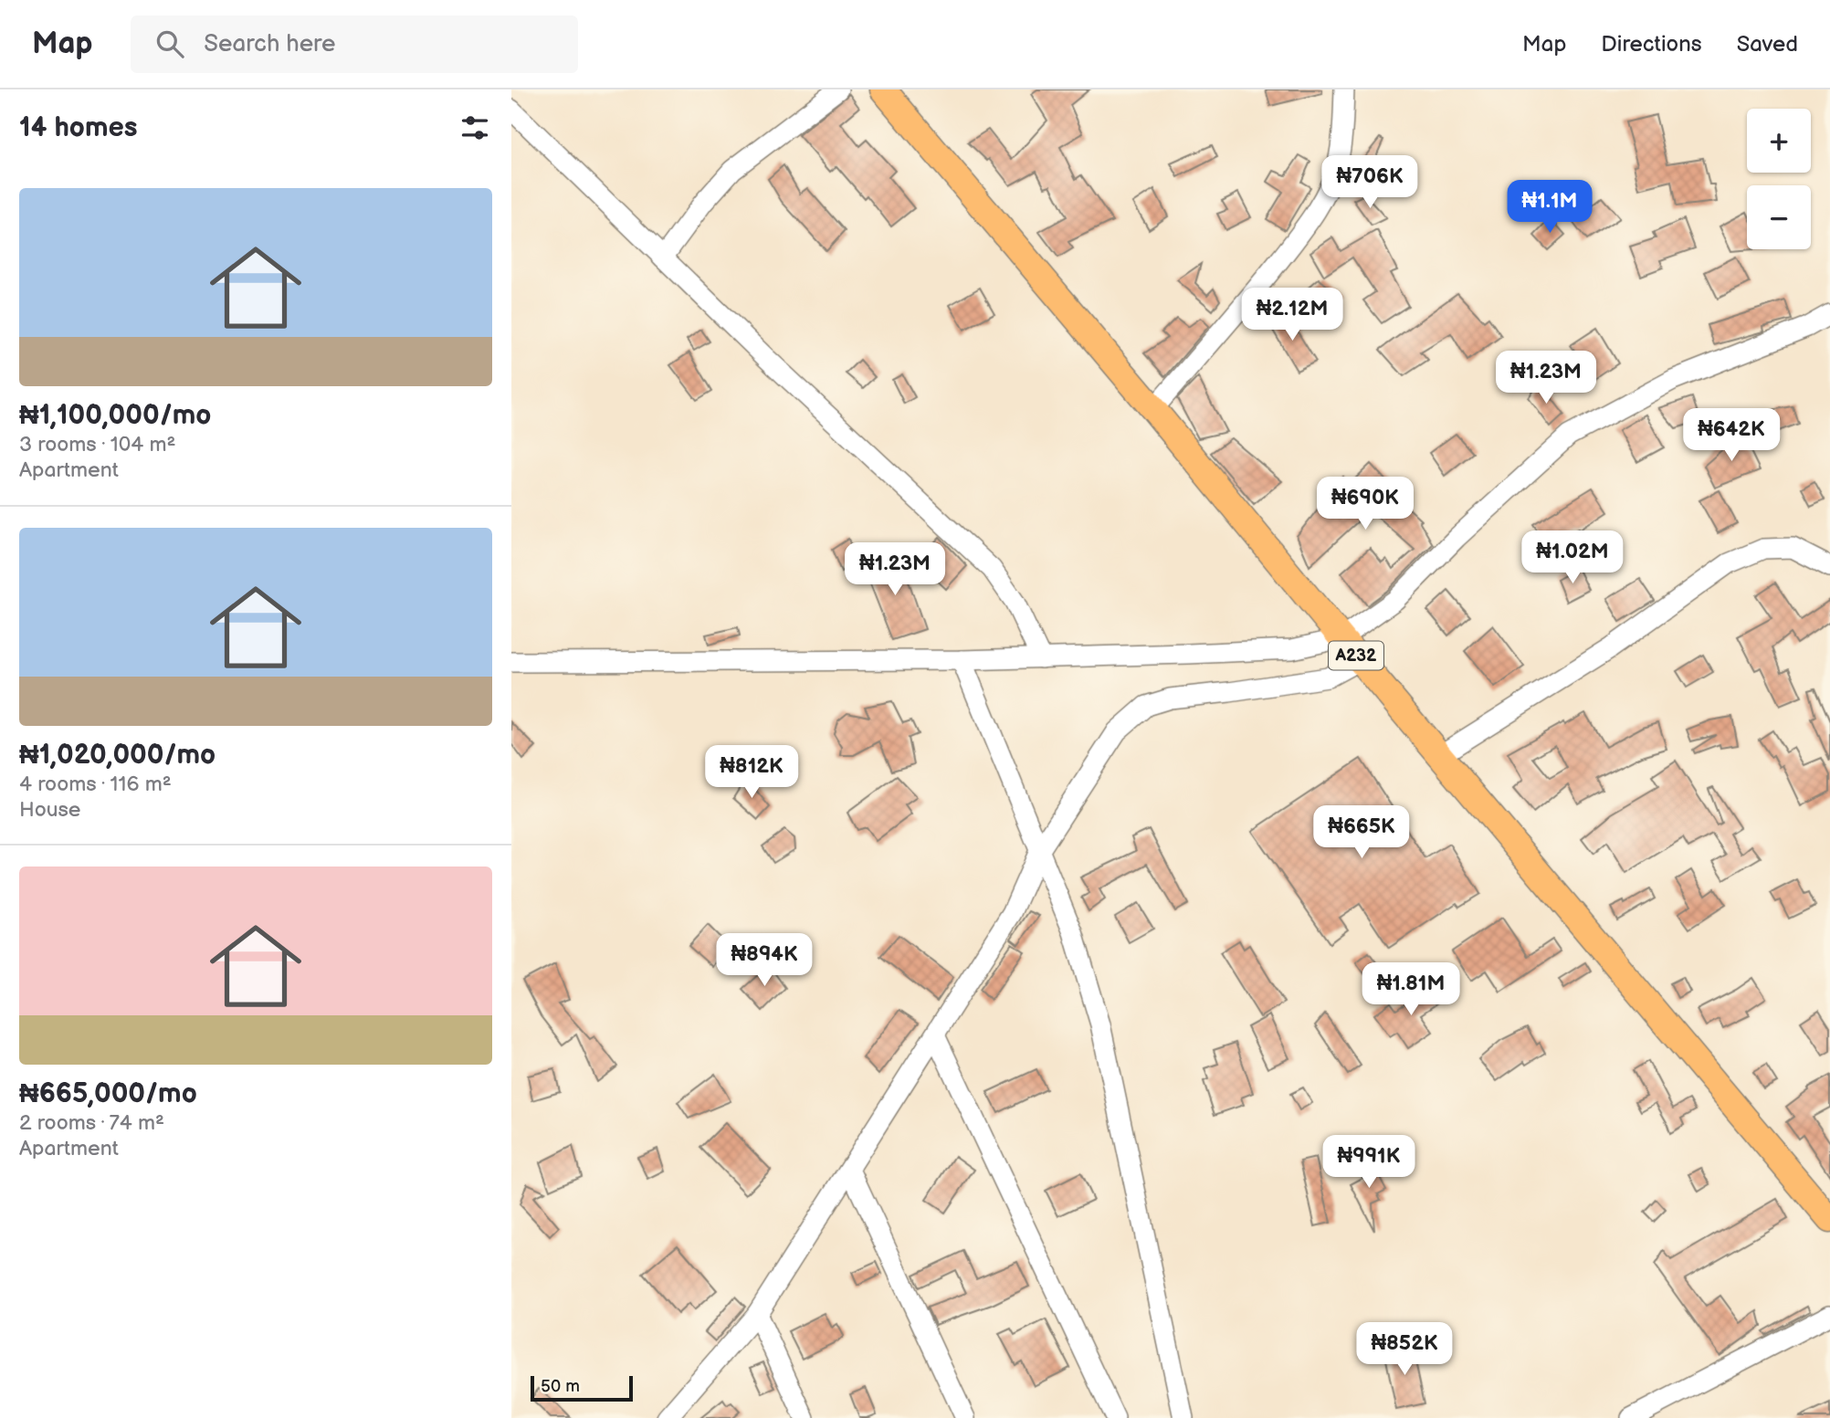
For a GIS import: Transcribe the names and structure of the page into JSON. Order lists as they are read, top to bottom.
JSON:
{
  "streets": {
    "main road": ["A232"]
  },
  "scale_bar": "50 m",
  "page": {
    "header": "Map",
    "search": "Search here",
    "nav": ["Map", "Directions", "Saved"],
    "heading": "14 homes",
    "map_buttons": ["+", "−"],
    "price": [
      "₦706K",
      "₦1.1M",
      "₦2.12M",
      "₦1.23M",
      "₦642K",
      "₦690K",
      "₦1.02M",
      "₦1.23M",
      "₦812K",
      "₦665K",
      "₦894K",
      "₦1.81M",
      "₦991K",
      "₦852K"
    ],
    "list": [
      {
        "name": "₦1,100,000/mo",
        "note": "3 rooms · 104 m² · Apartment"
      },
      {
        "name": "₦1,020,000/mo",
        "note": "4 rooms · 116 m² · House"
      },
      {
        "name": "₦665,000/mo",
        "note": "2 rooms · 74 m² · Apartment"
      }
    ],
    "scale": "50 m"
  }
}
